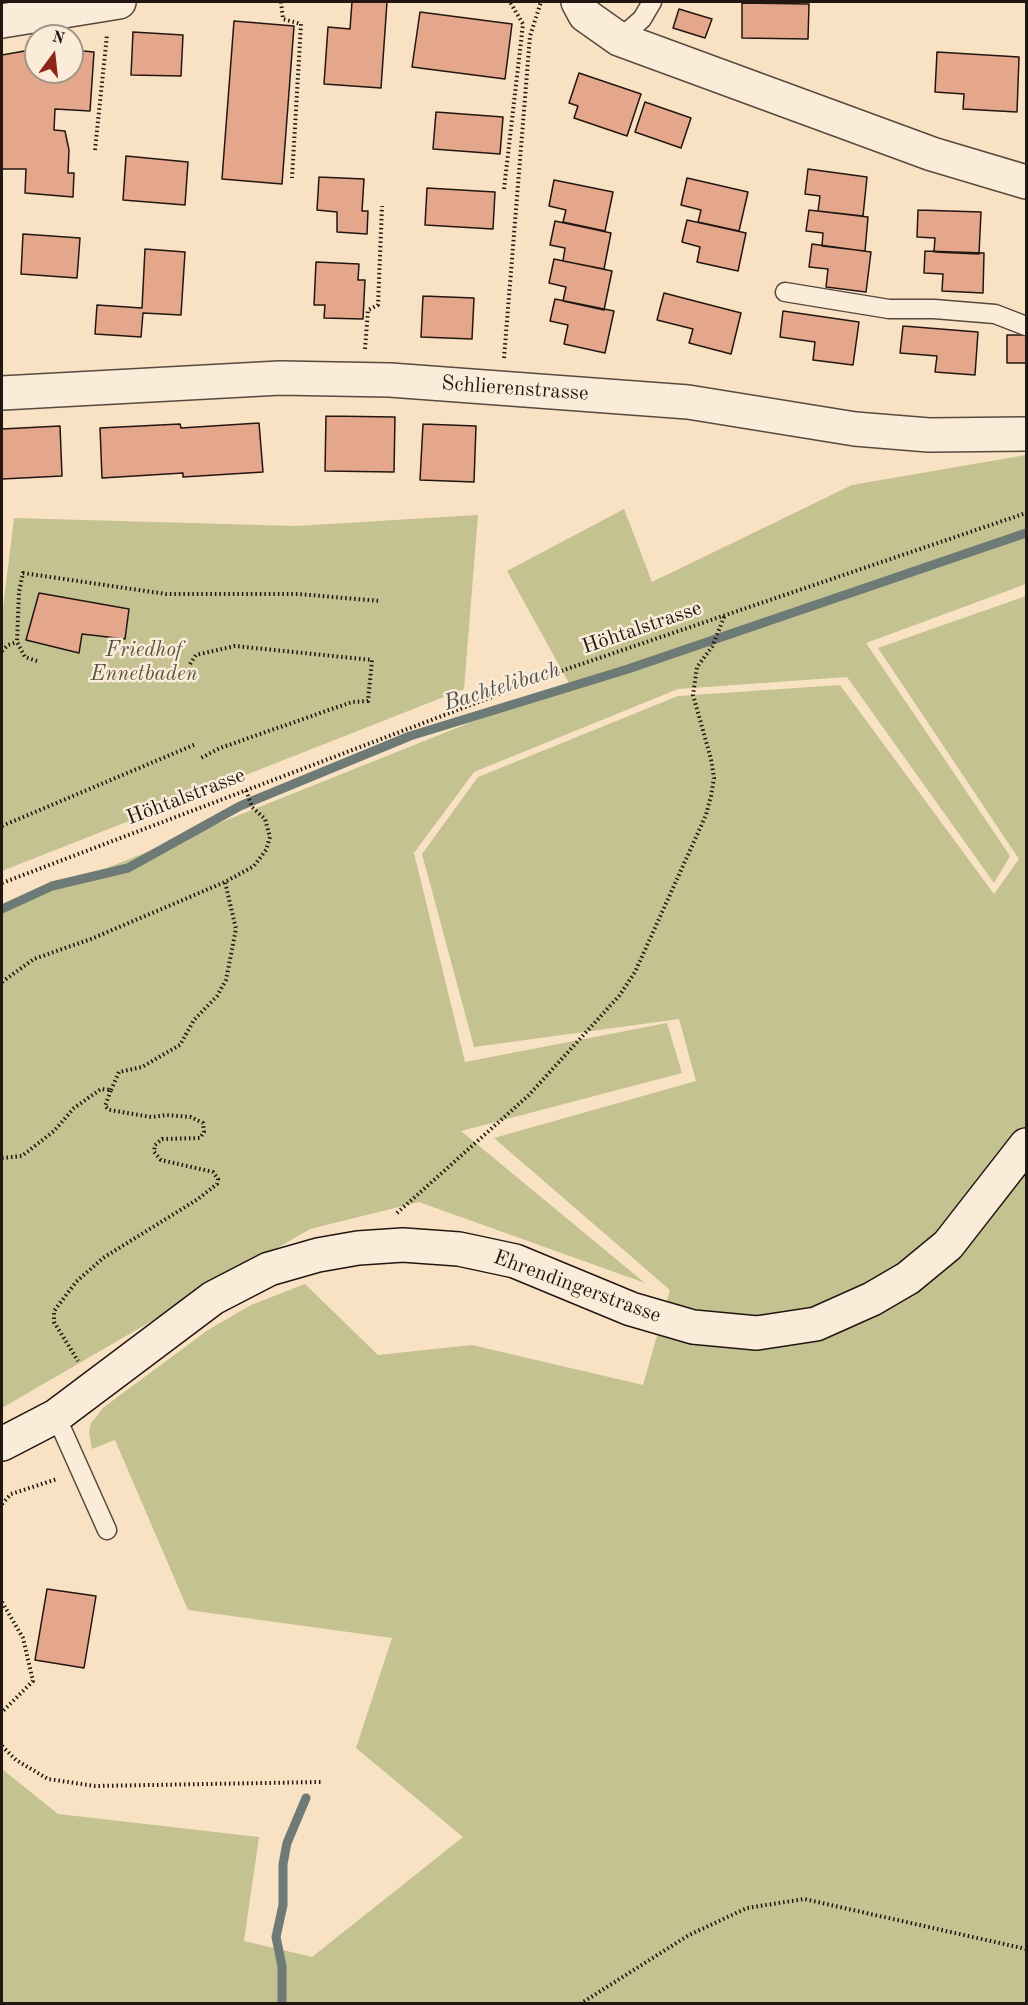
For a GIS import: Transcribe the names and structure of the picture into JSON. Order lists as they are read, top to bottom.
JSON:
{
  "streets": {
    "street": ["Schlierenstrasse", "Ehrendingerstrasse"],
    "path": ["Höhtalstrasse"]
  },
  "water": ["Bachtelibach"],
  "parks": ["Friedhof Ennetbaden"],
  "north": "top"
}
